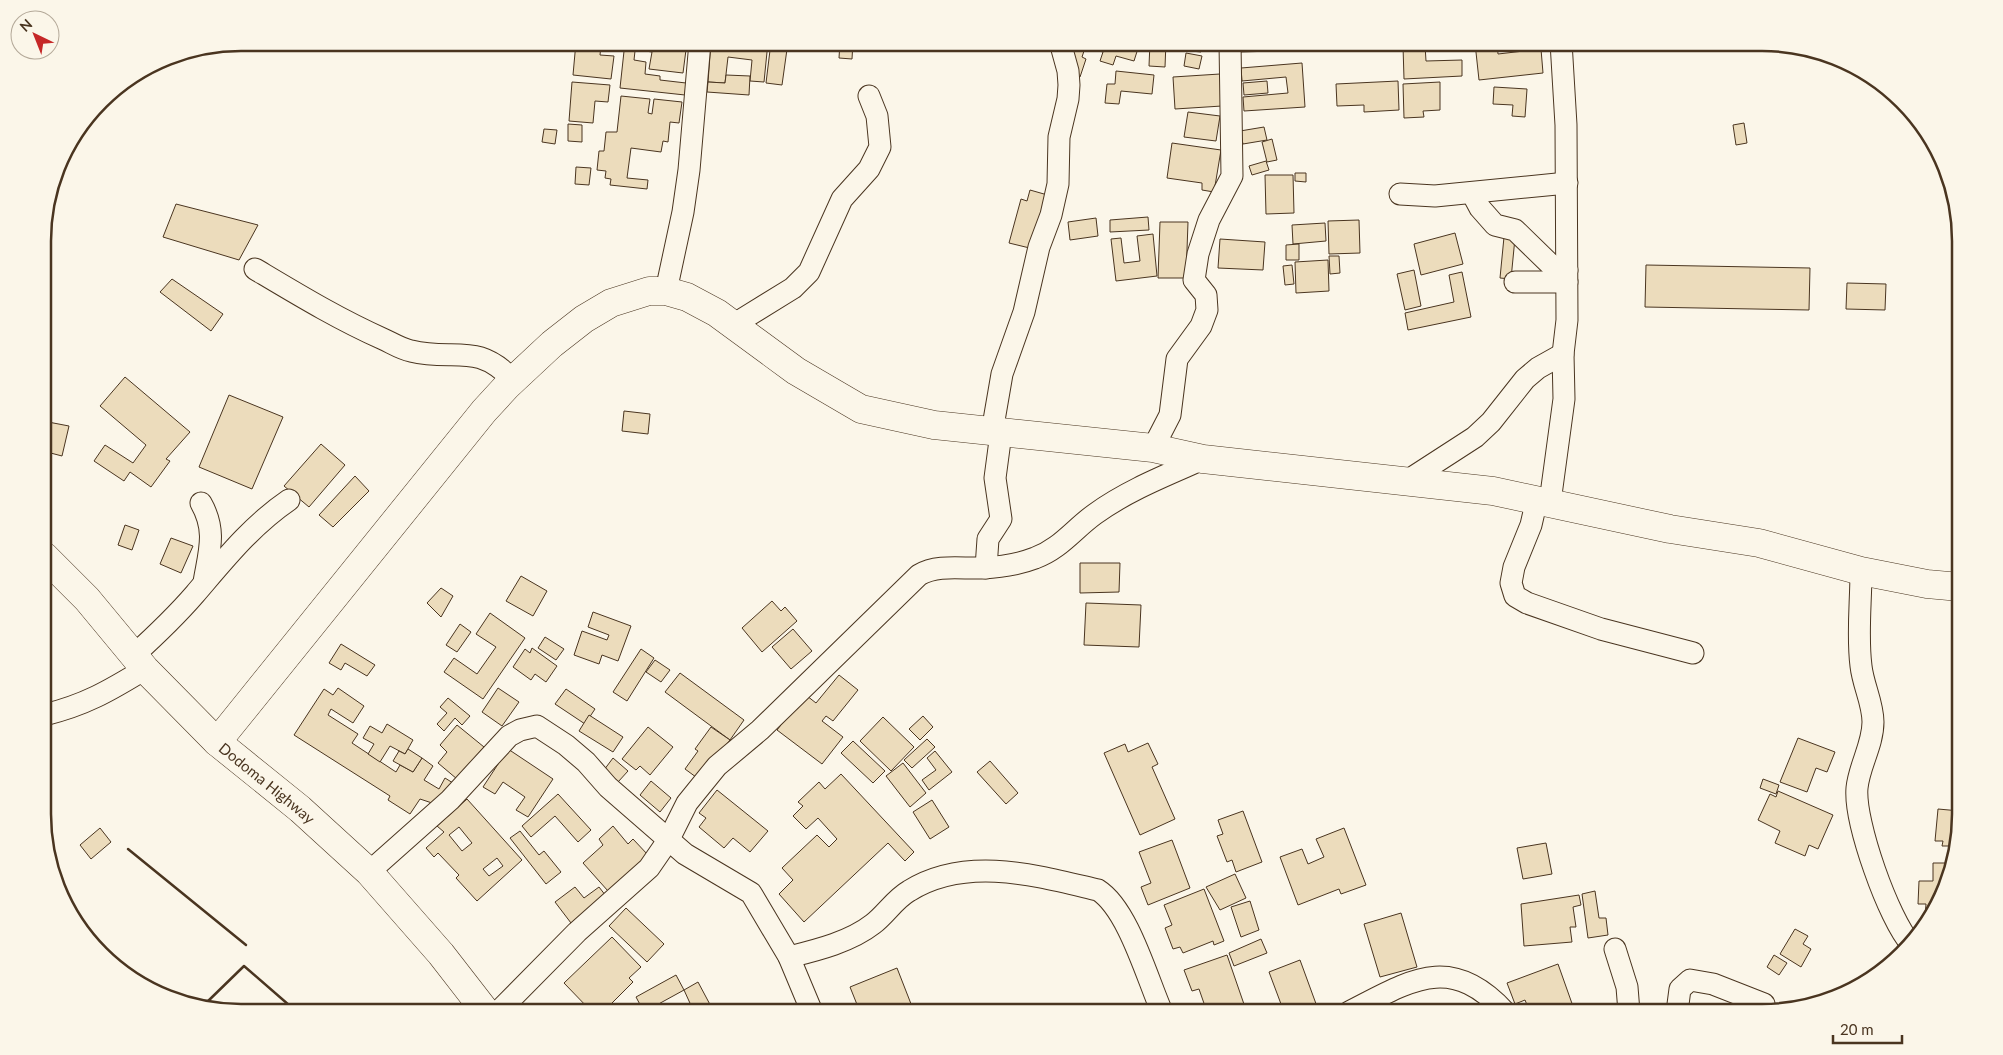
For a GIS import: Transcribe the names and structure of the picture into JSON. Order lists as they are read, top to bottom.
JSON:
{
  "streets": {
    "main road": ["Dodoma Highway"]
  },
  "scale_bar": "20 m",
  "north": "top left"
}
